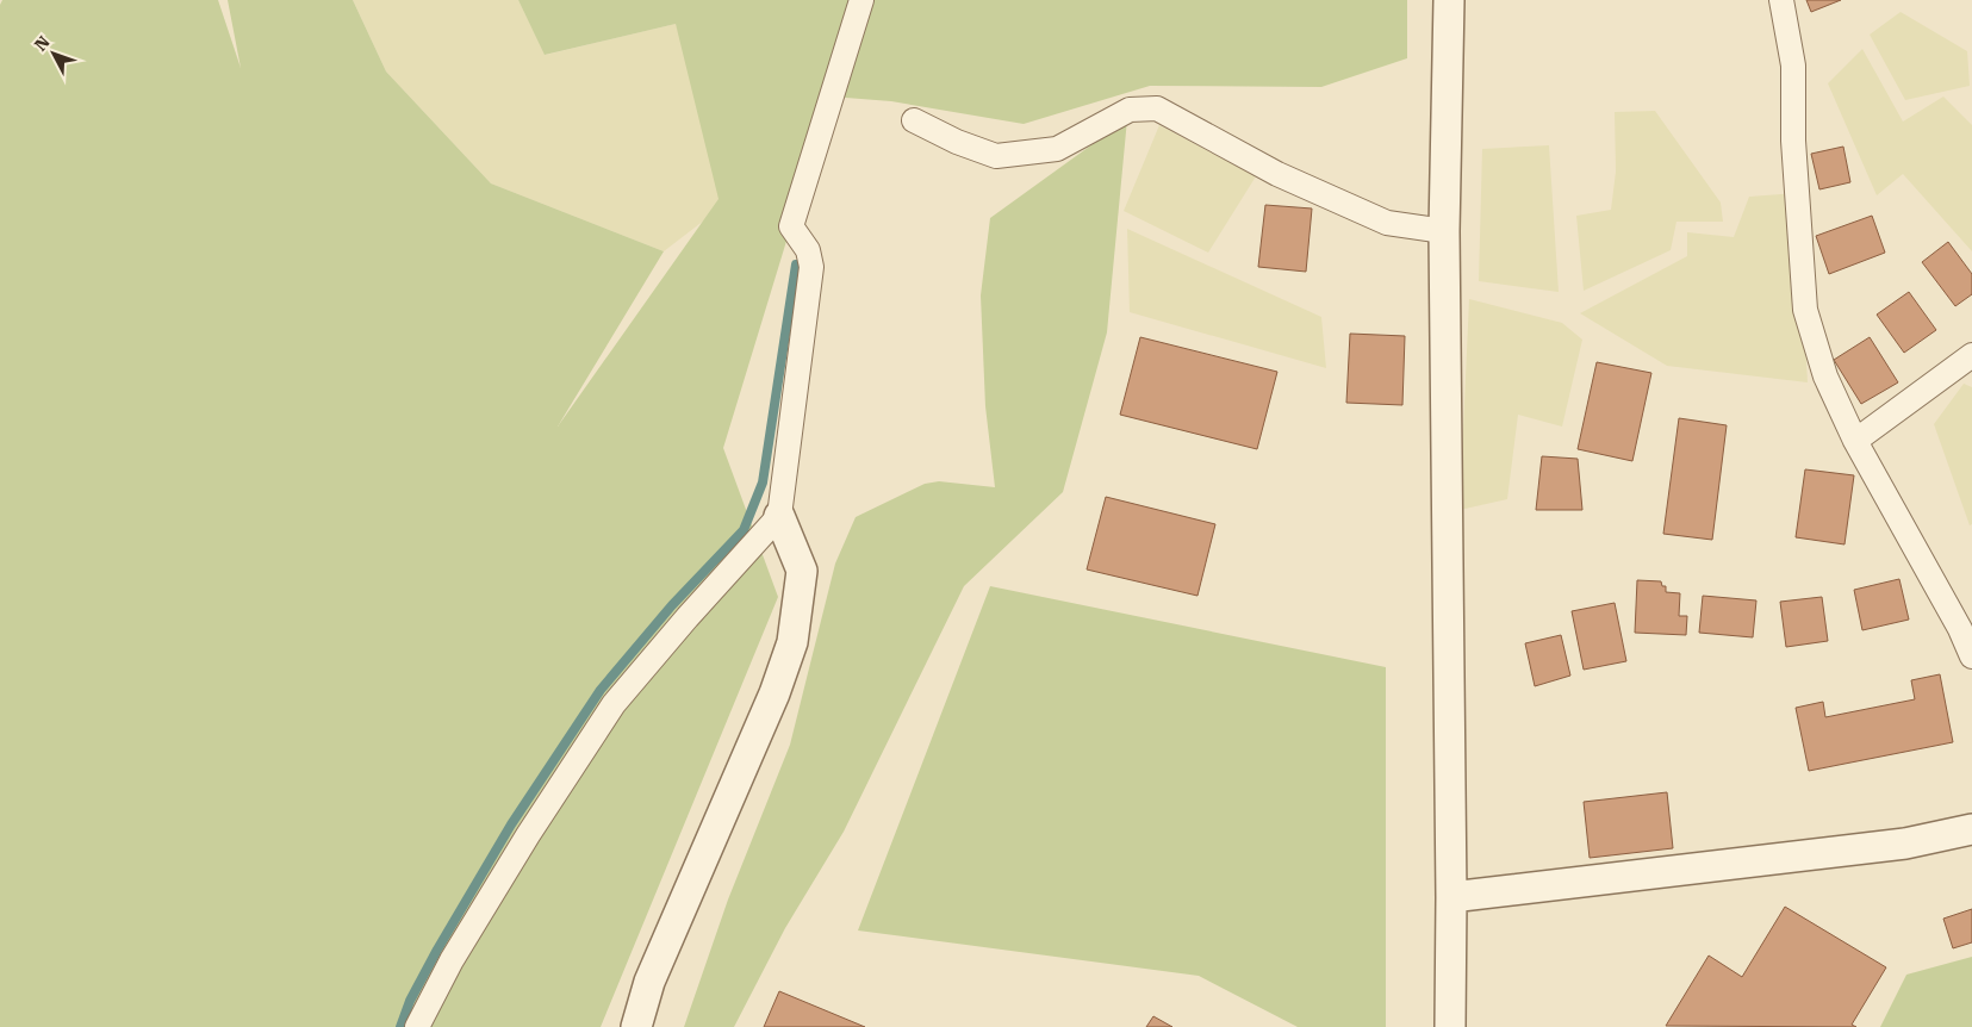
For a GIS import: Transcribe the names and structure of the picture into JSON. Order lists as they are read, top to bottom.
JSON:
{
  "north": "top left"
}
